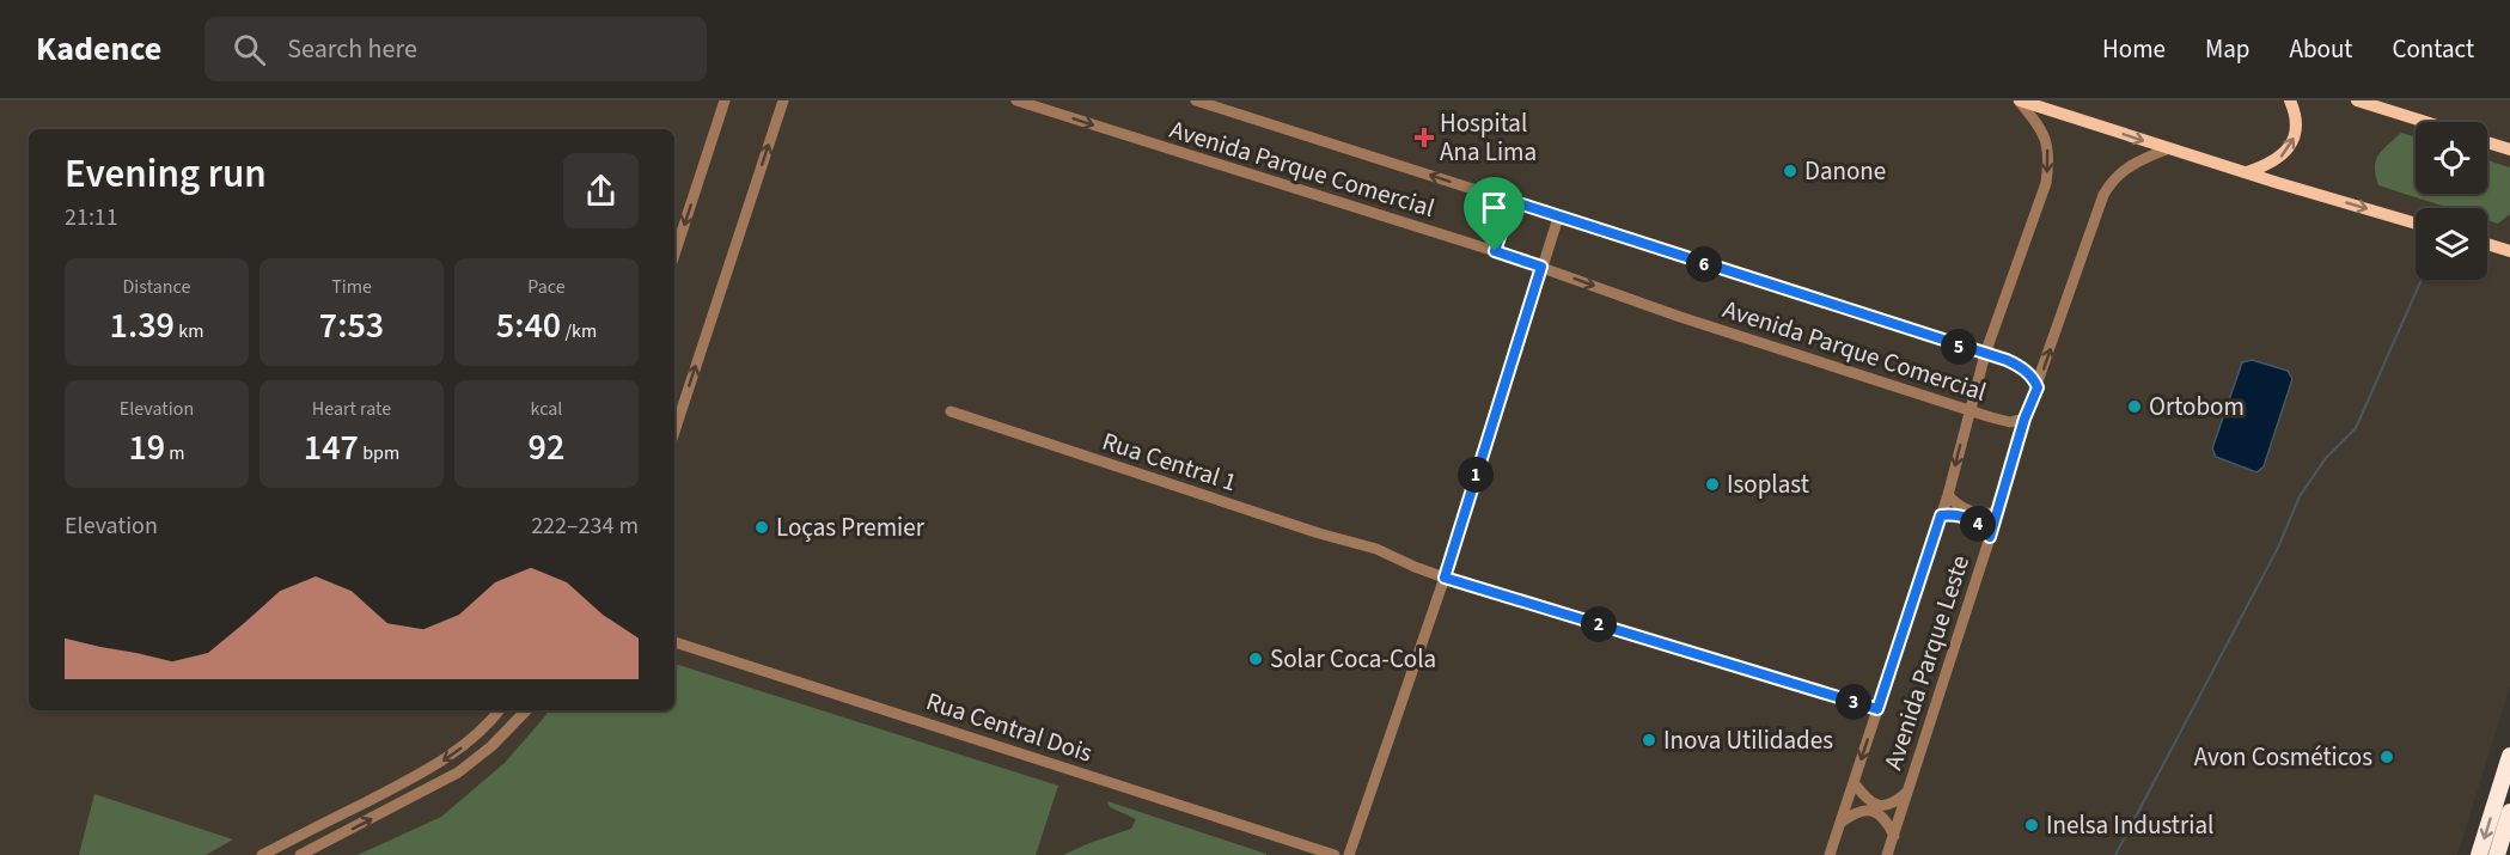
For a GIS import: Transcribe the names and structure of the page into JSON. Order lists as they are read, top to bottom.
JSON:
{
  "streets": {
    "street": [
      "Avenida Parque Comercial",
      "Rua Central 1",
      "Avenida Parque Leste",
      "Rua Central Dois"
    ]
  },
  "crossings": [
    ["Avenida Parque Comercial", "Avenida Parque Leste"],
    ["Rua Central 1", "Avenida Parque Leste"]
  ],
  "places": {
    "health": ["Hospital Ana Lima"],
    "other": [
      "Danone",
      "Ortobom",
      "Isoplast",
      "Loças Premier",
      "Solar Coca-Cola",
      "Inova Utilidades",
      "Avon Cosméticos",
      "Inelsa Industrial"
    ]
  },
  "page": {
    "header": "Kadence",
    "search": "Search here",
    "nav": [
      "Home",
      "Map",
      "About",
      "Contact"
    ],
    "heading": ["Evening run", "21:11"],
    "pins": [
      "6",
      "5",
      "1",
      "4",
      "2",
      "3"
    ],
    "stats": [
      ["Distance", "1.39 km"],
      ["Time", "7:53"],
      ["Pace", "5:40 /km"],
      ["Elevation", "19 m"],
      ["Heart rate", "147 bpm"],
      ["kcal", "92"]
    ],
    "chart": ["Elevation", "222–234 m"]
  }
}
